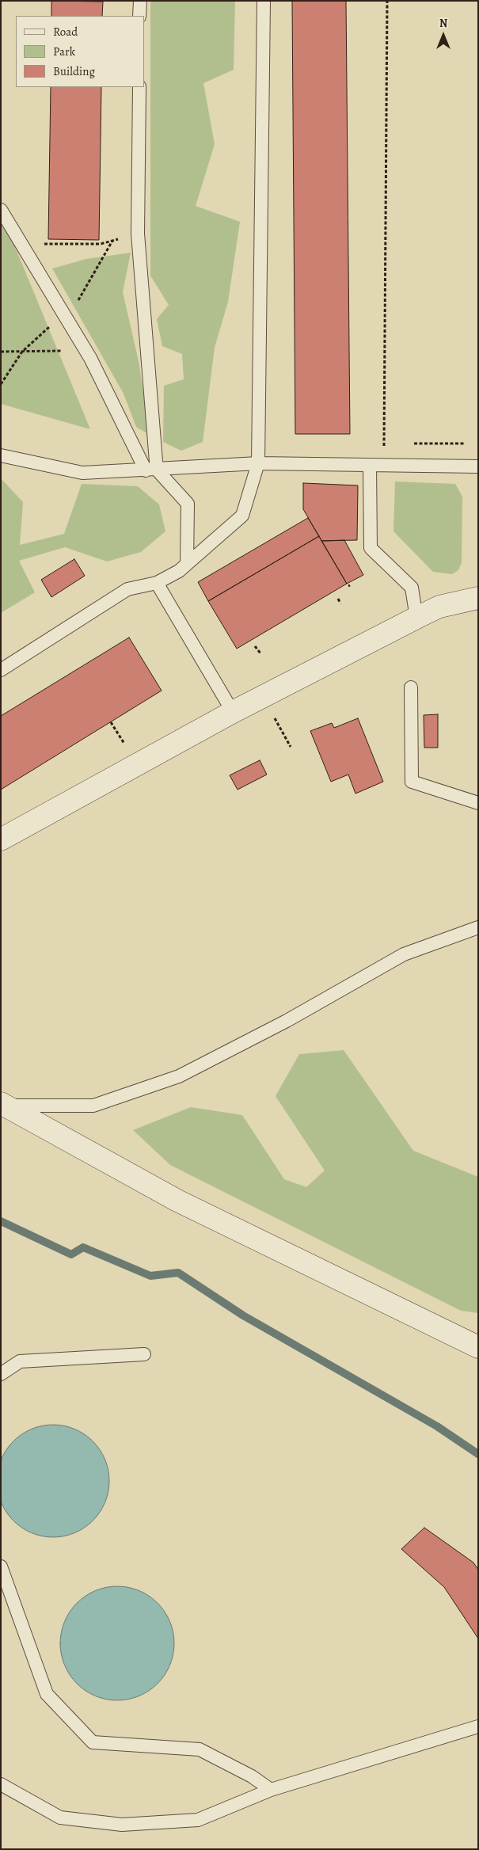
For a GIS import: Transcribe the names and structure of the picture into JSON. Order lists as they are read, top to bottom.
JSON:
{
  "legend": ["Road", "Park", "Building"],
  "north": "top"
}
